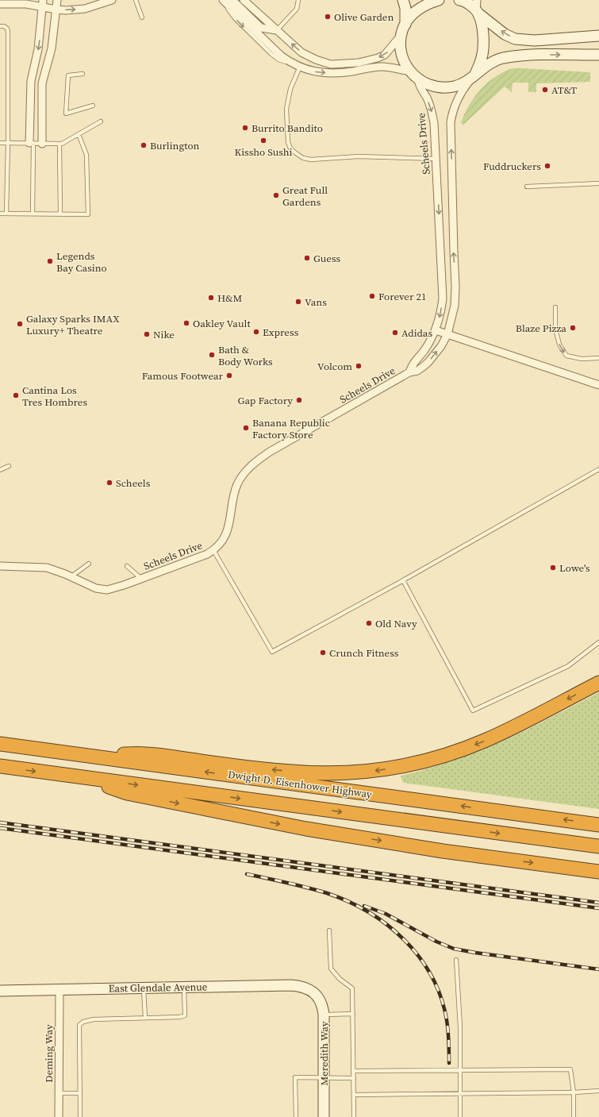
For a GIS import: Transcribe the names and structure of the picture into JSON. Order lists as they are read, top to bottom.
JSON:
{
  "streets": {
    "highway": ["Dwight D. Eisenhower Highway"],
    "street": [
      "Scheels Drive",
      "East Glendale Avenue",
      "Deming Way",
      "Meredith Way"
    ]
  },
  "crossings": [
    ["East Glendale Avenue", "Deming Way"],
    ["East Glendale Avenue", "Meredith Way"]
  ],
  "places": [
    "Olive Garden",
    "AT&T",
    "Burrito Bandito",
    "Kissho Sushi",
    "Burlington",
    "Fuddruckers",
    "Great Full Gardens",
    "Guess",
    "Legends Bay Casino",
    "Forever 21",
    "H&M",
    "Vans",
    "Oakley Vault",
    "Galaxy Sparks IMAX Luxury+ Theatre",
    "Blaze Pizza",
    "Express",
    "Adidas",
    "Nike",
    "Bath & Body Works",
    "Volcom",
    "Famous Footwear",
    "Cantina Los Tres Hombres",
    "Gap Factory",
    "Banana Republic Factory Store",
    "Scheels",
    "Lowe's",
    "Old Navy",
    "Crunch Fitness"
  ]
}
